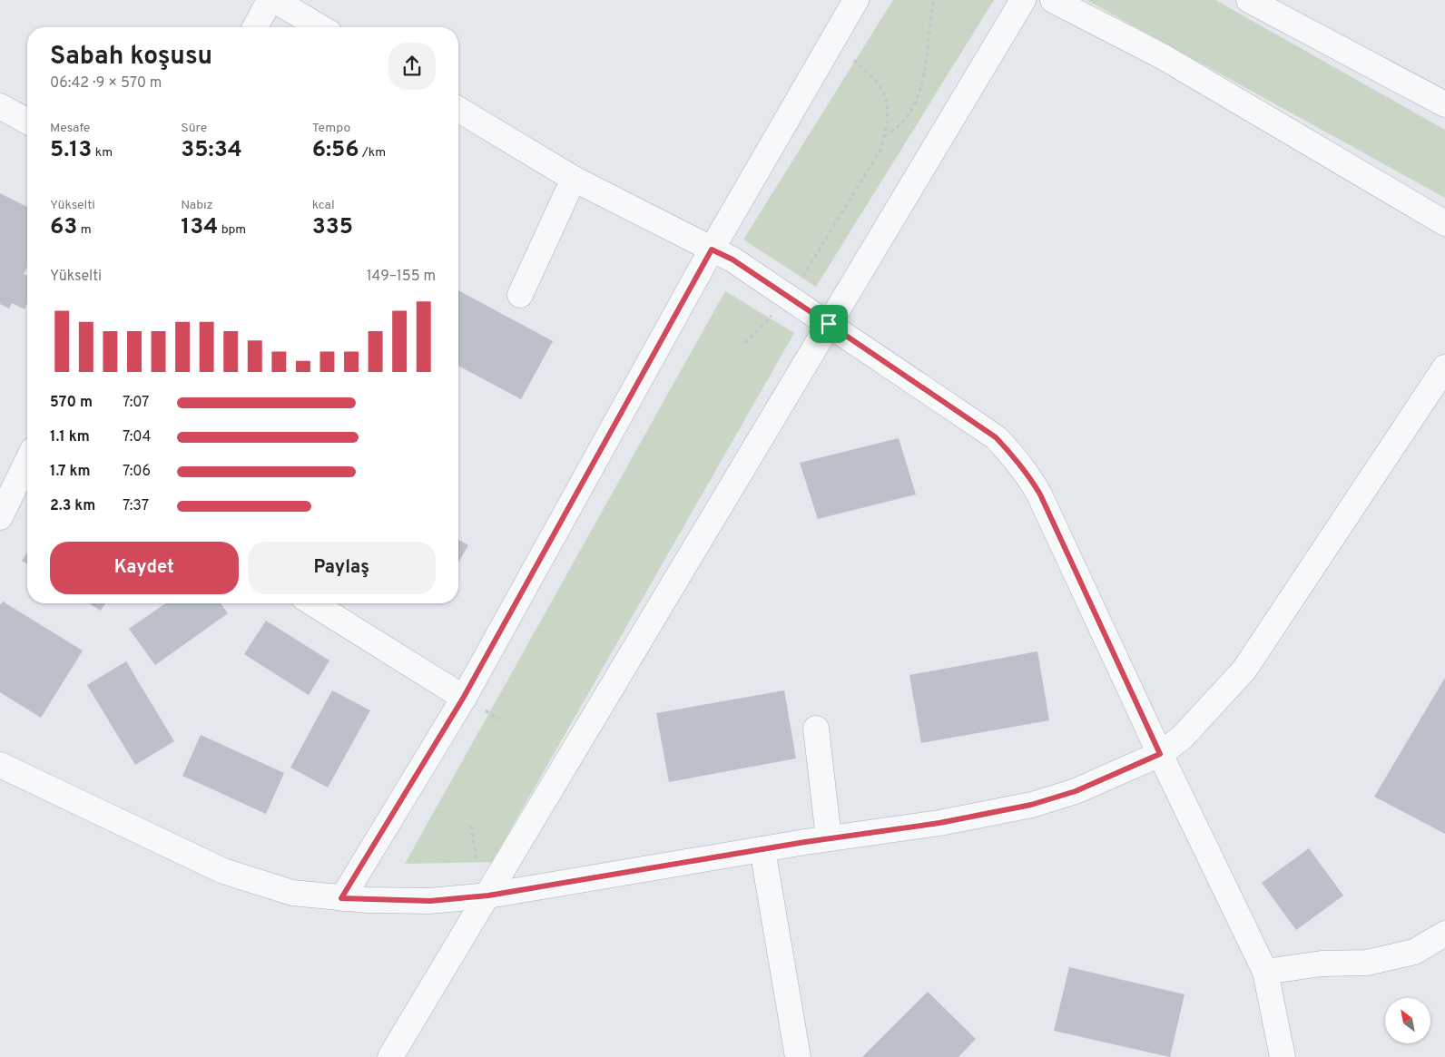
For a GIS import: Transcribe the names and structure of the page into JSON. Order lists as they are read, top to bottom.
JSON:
{
  "north": "top left",
  "page": {
    "heading": ["Sabah koşusu", "06:42 · 9 × 570 m"],
    "stats": [
      ["Mesafe", "5.13 km"],
      ["Süre", "35:34"],
      ["Tempo", "6:56 /km"],
      ["Yükselti", "63 m"],
      ["Nabız", "134 bpm"],
      ["kcal", "335"]
    ],
    "chart": ["Yükselti", "149–155 m"],
    "list": [
      {
        "name": "570 m",
        "note": "7:07"
      },
      {
        "name": "1.1 km",
        "note": "7:04"
      },
      {
        "name": "1.7 km",
        "note": "7:06"
      },
      {
        "name": "2.3 km",
        "note": "7:37"
      }
    ],
    "buttons": ["Kaydet", "Paylaş"]
  }
}
